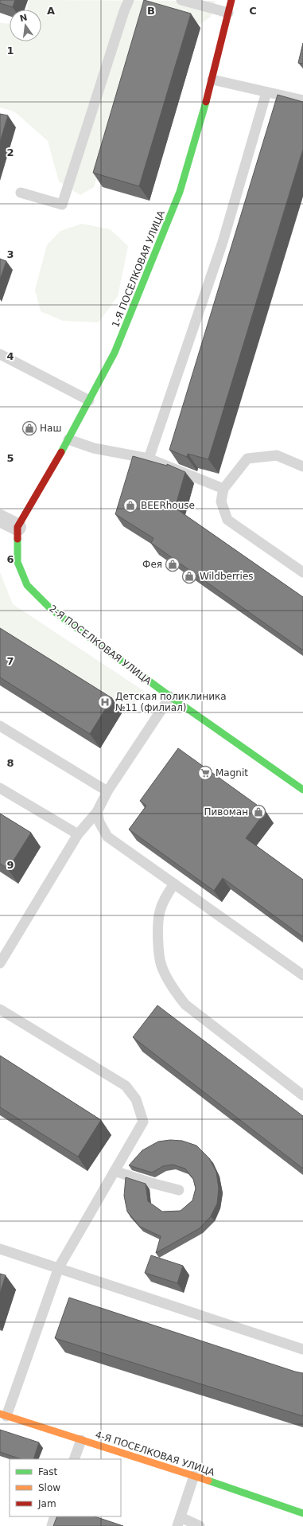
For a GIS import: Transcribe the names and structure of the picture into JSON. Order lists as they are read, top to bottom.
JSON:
{
  "streets": {
    "street": ["1-Я ПОСЕЛКОВАЯ УЛИЦА", "2-Я ПОСЕЛКОВАЯ УЛИЦА", "4-Я ПОСЕЛКОВАЯ УЛИЦА"]
  },
  "crossings": [
    ["1-Я ПОСЕЛКОВАЯ УЛИЦА", "2-Я ПОСЕЛКОВАЯ УЛИЦА"]
  ],
  "places": {
    "shop": [
      "Наш",
      "BEERhouse",
      "Фея",
      "Wildberries",
      "Пивоман"
    ],
    "hospital": ["Детская поликлиника №11 (филиал)"],
    "supermarket": ["Magnit"]
  },
  "legend": ["Fast", "Slow", "Jam"],
  "north": "top",
  "grid": {
    "columns": ["A", "B", "C"],
    "rows": [
      "1",
      "2",
      "3",
      "4",
      "5",
      "6",
      "7",
      "8",
      "9"
    ]
  }
}
